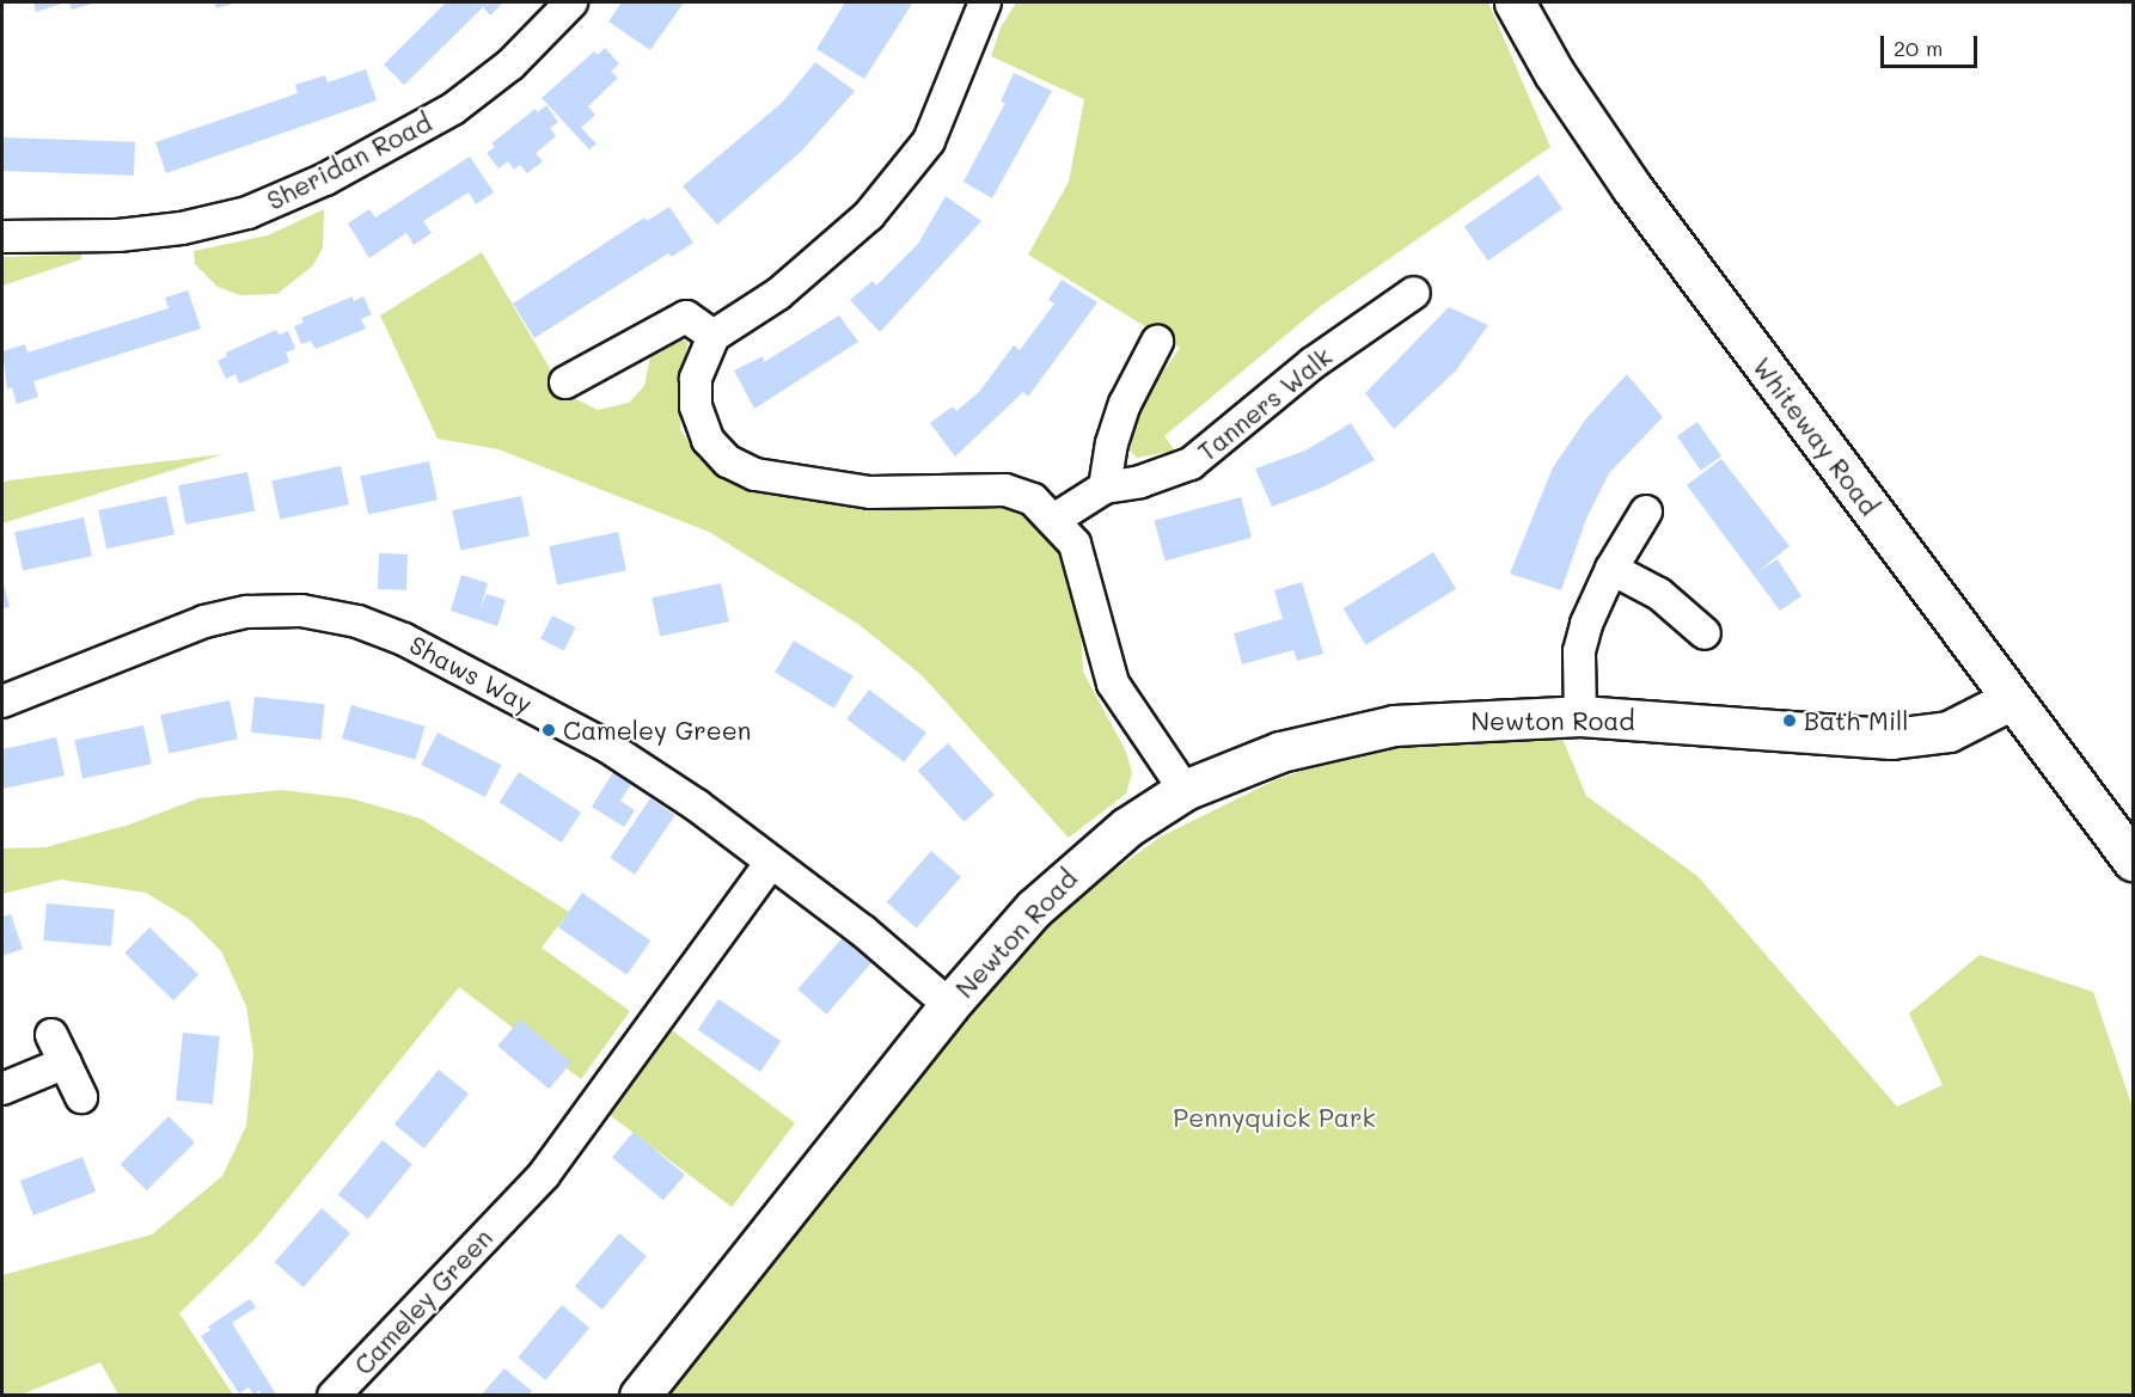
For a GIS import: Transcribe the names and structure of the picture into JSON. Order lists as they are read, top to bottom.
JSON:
{
  "streets": {
    "street": [
      "Sheridan Road",
      "Tanners Walk",
      "Whiteway Road",
      "Shaws Way",
      "Newton Road",
      "Cameley Green"
    ]
  },
  "crossings": [
    ["Whiteway Road", "Newton Road"],
    ["Shaws Way", "Newton Road"],
    ["Shaws Way", "Cameley Green"]
  ],
  "parks": ["Pennyquick Park"],
  "places": ["Bath Mill", "Cameley Green"],
  "scale_bar": "20 m"
}
